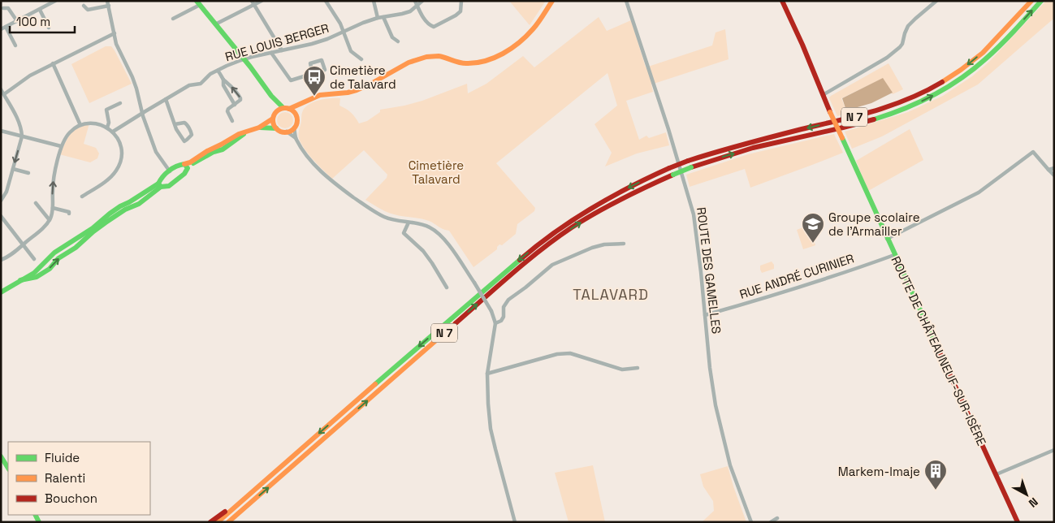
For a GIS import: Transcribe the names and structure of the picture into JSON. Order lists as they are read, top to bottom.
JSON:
{
  "streets": {
    "main road": ["N 7", "ROUTE DE CHÂTEAUNEUF-SUR-ISÈRE"],
    "street": ["RUE LOUIS BERGER", "ROUTE DES GAMELLES", "RUE ANDRÉ CURINIER"]
  },
  "crossings": [
    ["ROUTE DES GAMELLES", "RUE ANDRÉ CURINIER"],
    ["RUE ANDRÉ CURINIER", "ROUTE DE CHÂTEAUNEUF-SUR-ISÈRE"]
  ],
  "districts": ["TALAVARD"],
  "parks": ["Cimetière Talavard"],
  "places": {
    "bus stop": ["Cimetière de Talavard"],
    "school or university": ["Groupe scolaire de l'Armailler"],
    "building": ["Markem-Imaje"]
  },
  "legend": ["Fluide", "Ralenti", "Bouchon"],
  "scale_bar": "100 m",
  "north": "bottom right"
}
